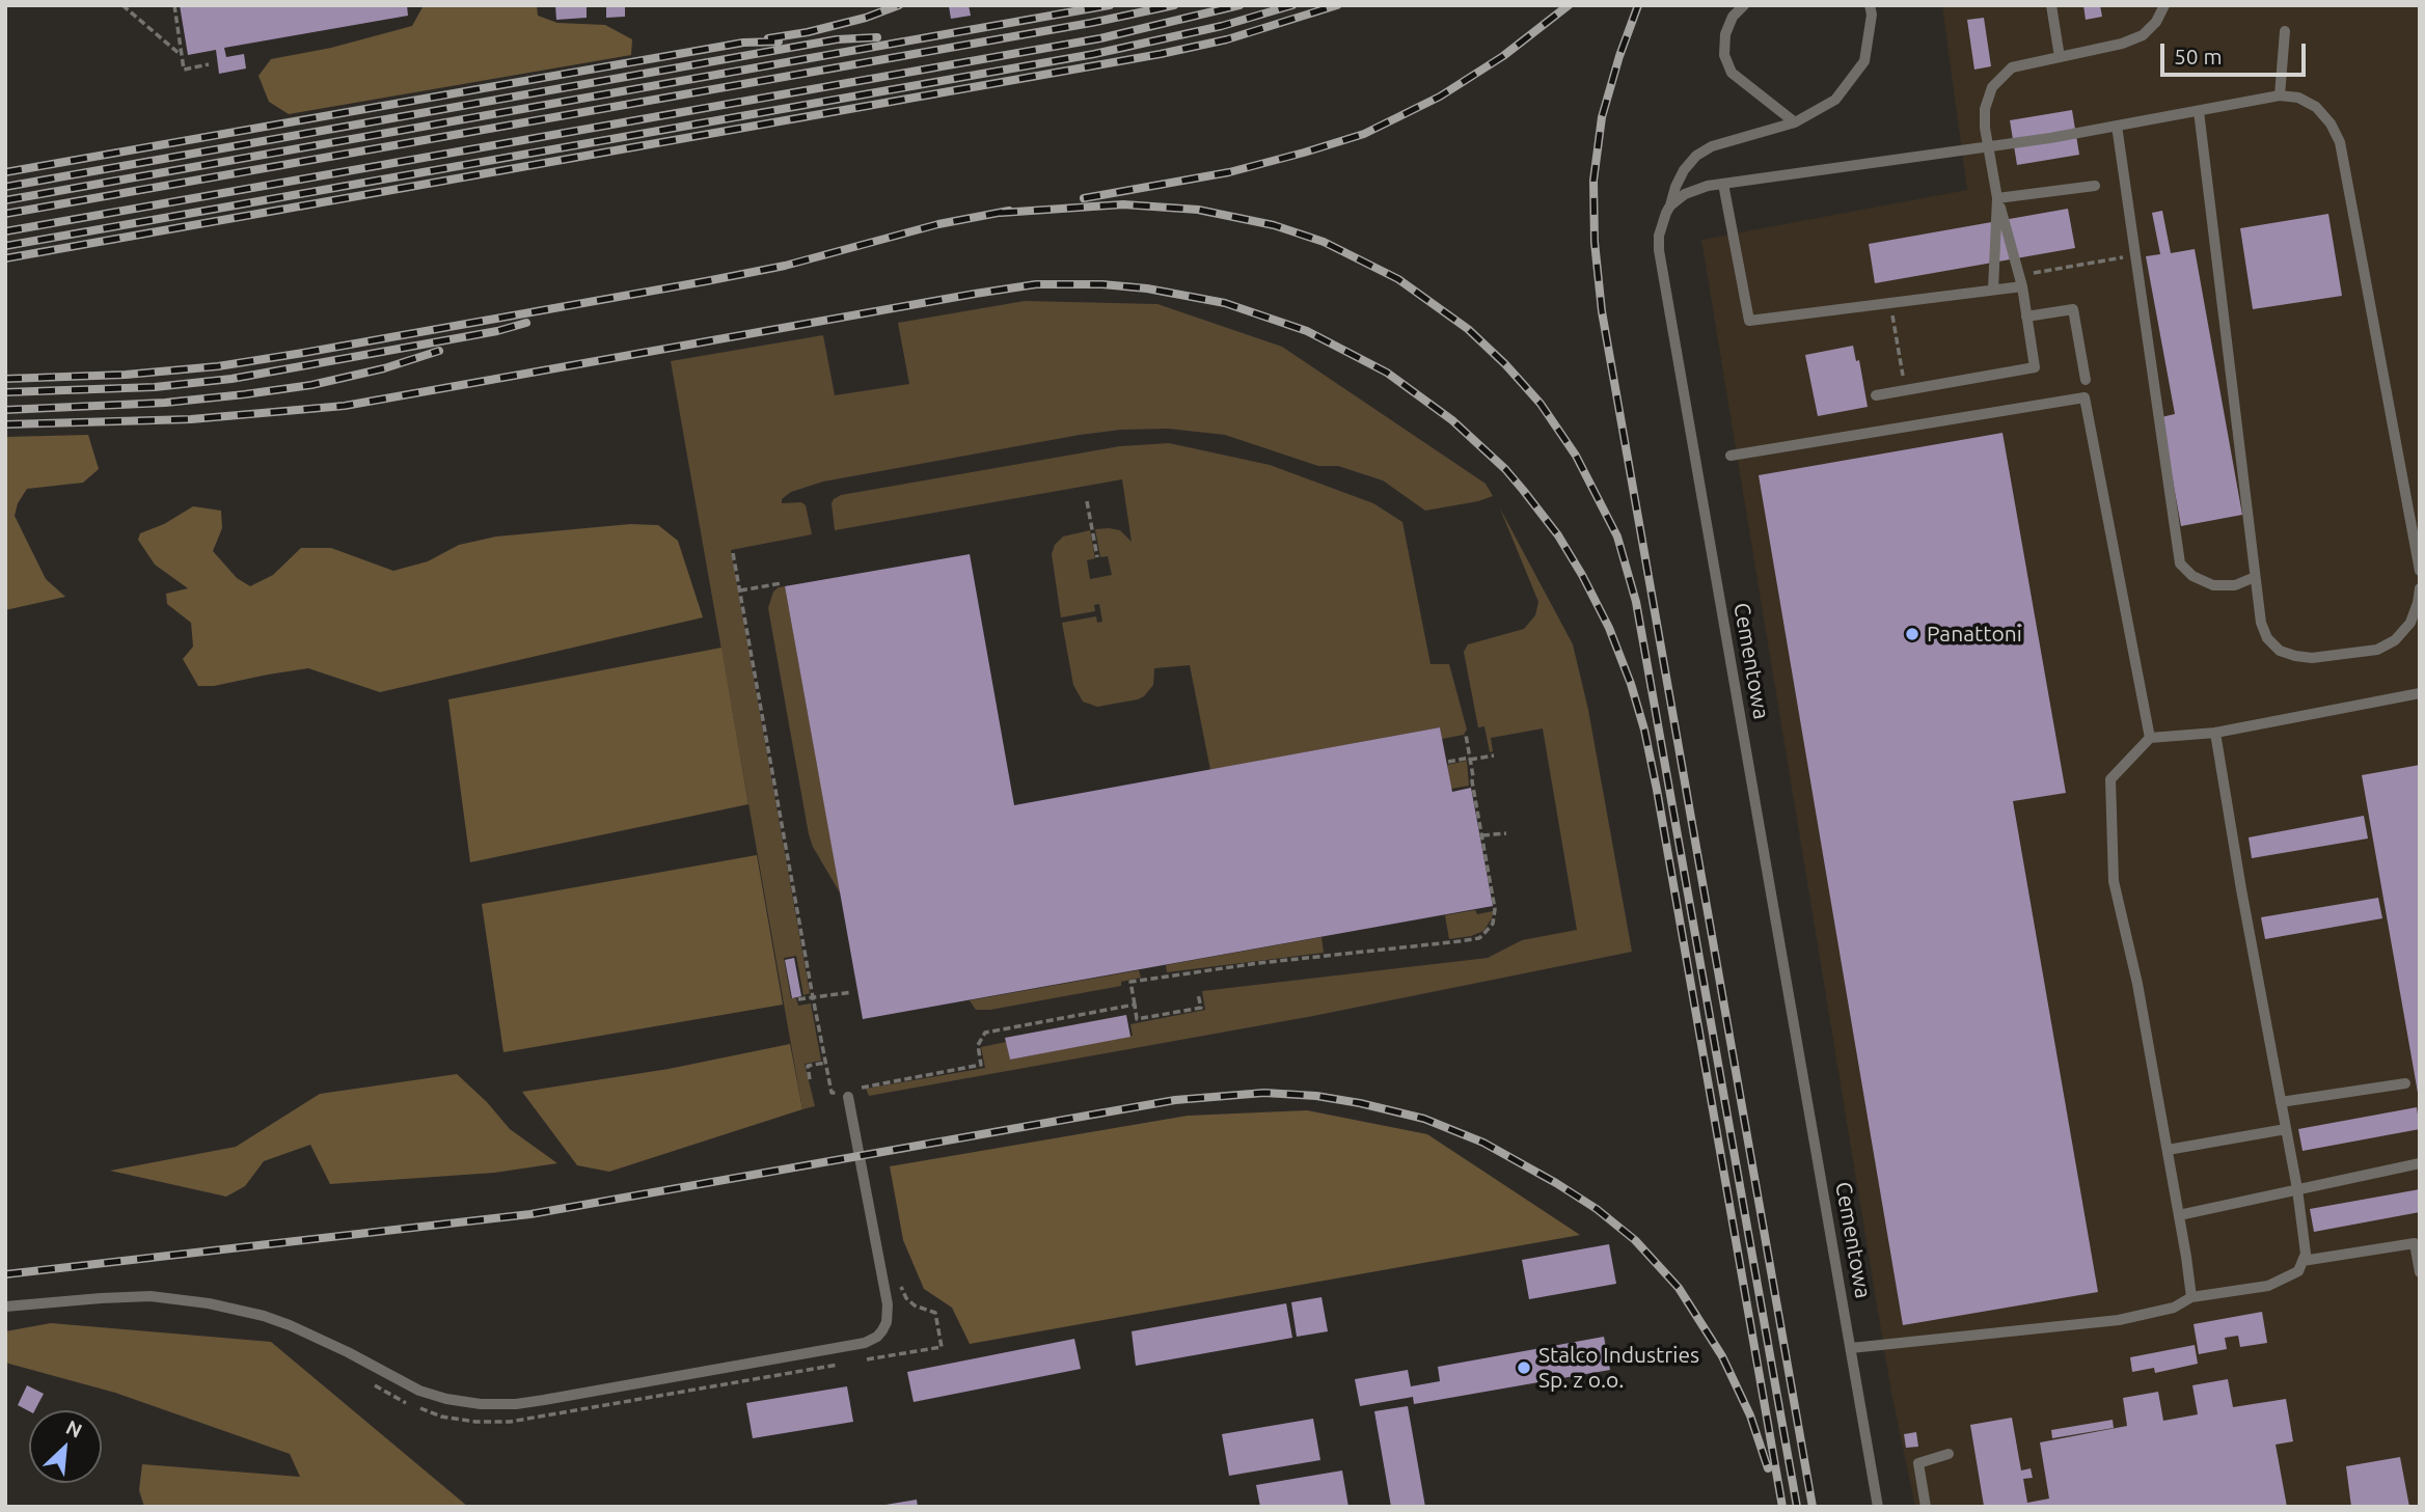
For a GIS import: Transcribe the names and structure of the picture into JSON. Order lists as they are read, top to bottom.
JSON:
{
  "streets": {
    "lane": ["Cementowa"]
  },
  "places": ["Panattoni", "Stalco Industries Sp. z o.o."],
  "scale_bar": "50 m",
  "north": "top right"
}
